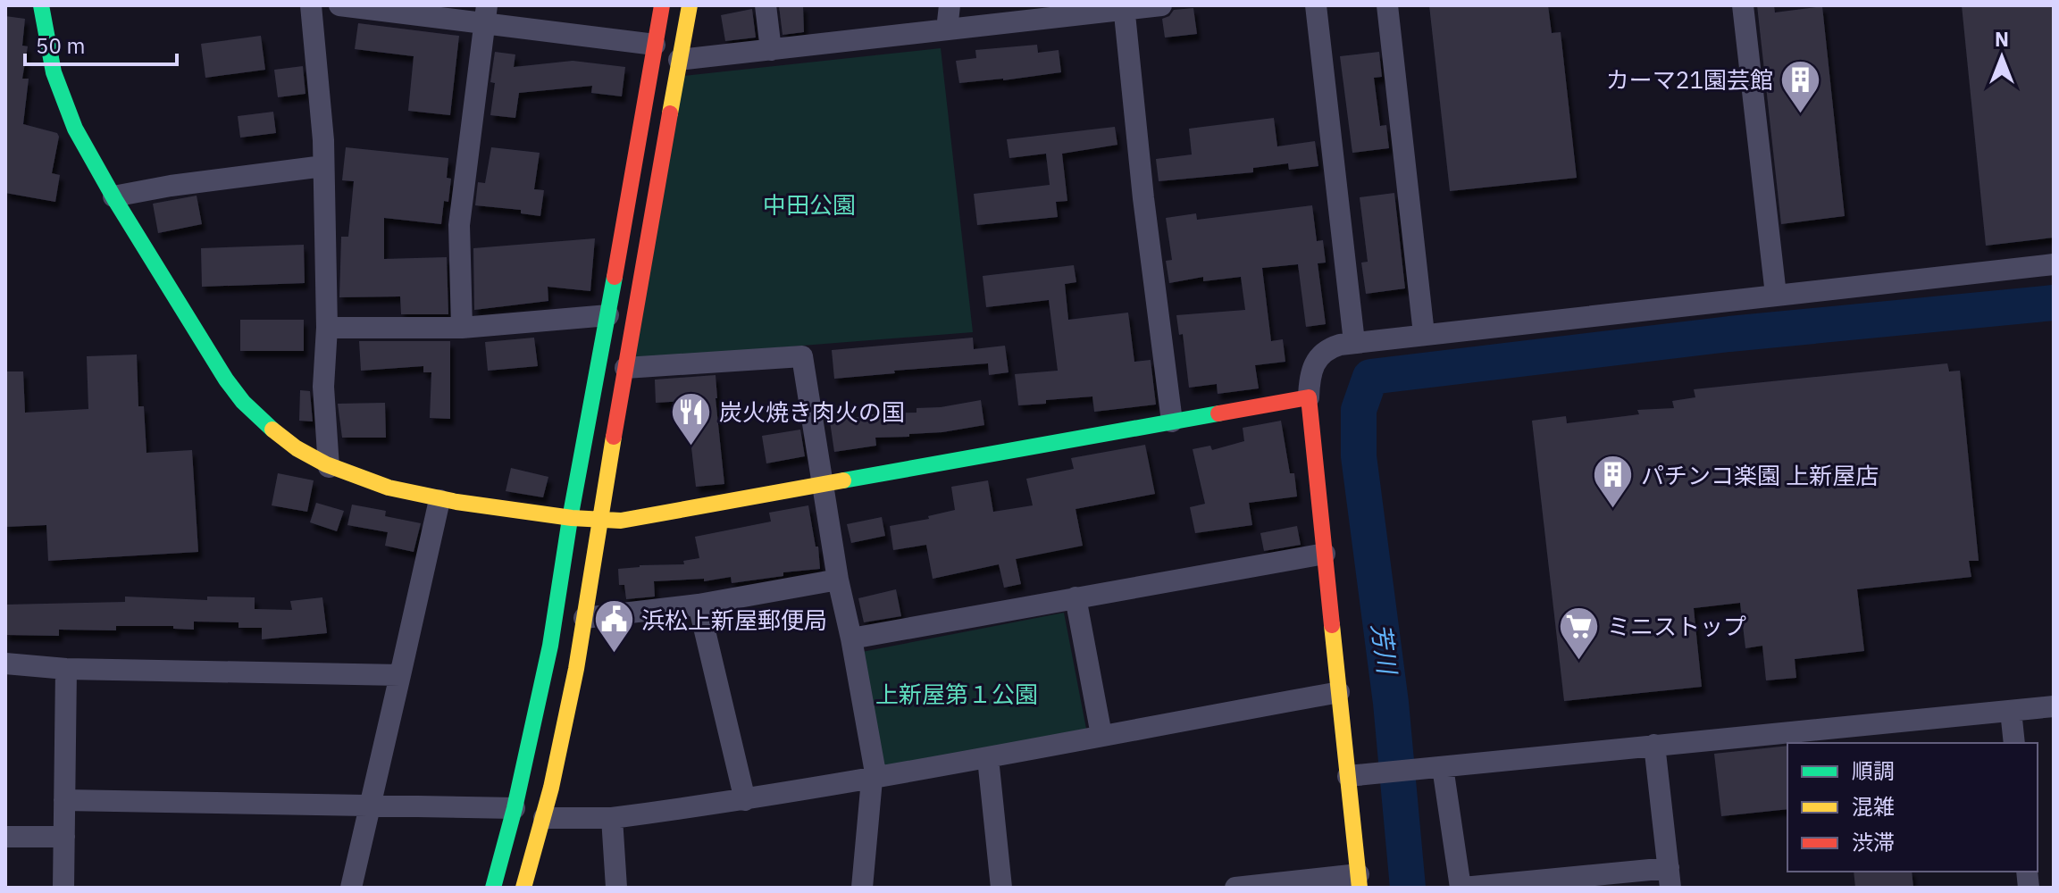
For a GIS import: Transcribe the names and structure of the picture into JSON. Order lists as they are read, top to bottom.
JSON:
{
  "water": ["芳川"],
  "parks": ["中田公園", "上新屋第１公園"],
  "places": {
    "building": ["カーマ21園芸館", "パチンコ楽園 上新屋店"],
    "restaurant": ["炭火焼き肉火の国"],
    "public building": ["浜松上新屋郵便局"],
    "supermarket": ["ミニストップ"]
  },
  "legend": ["順調", "混雑", "渋滞"],
  "scale_bar": "50 m",
  "north": "top"
}
